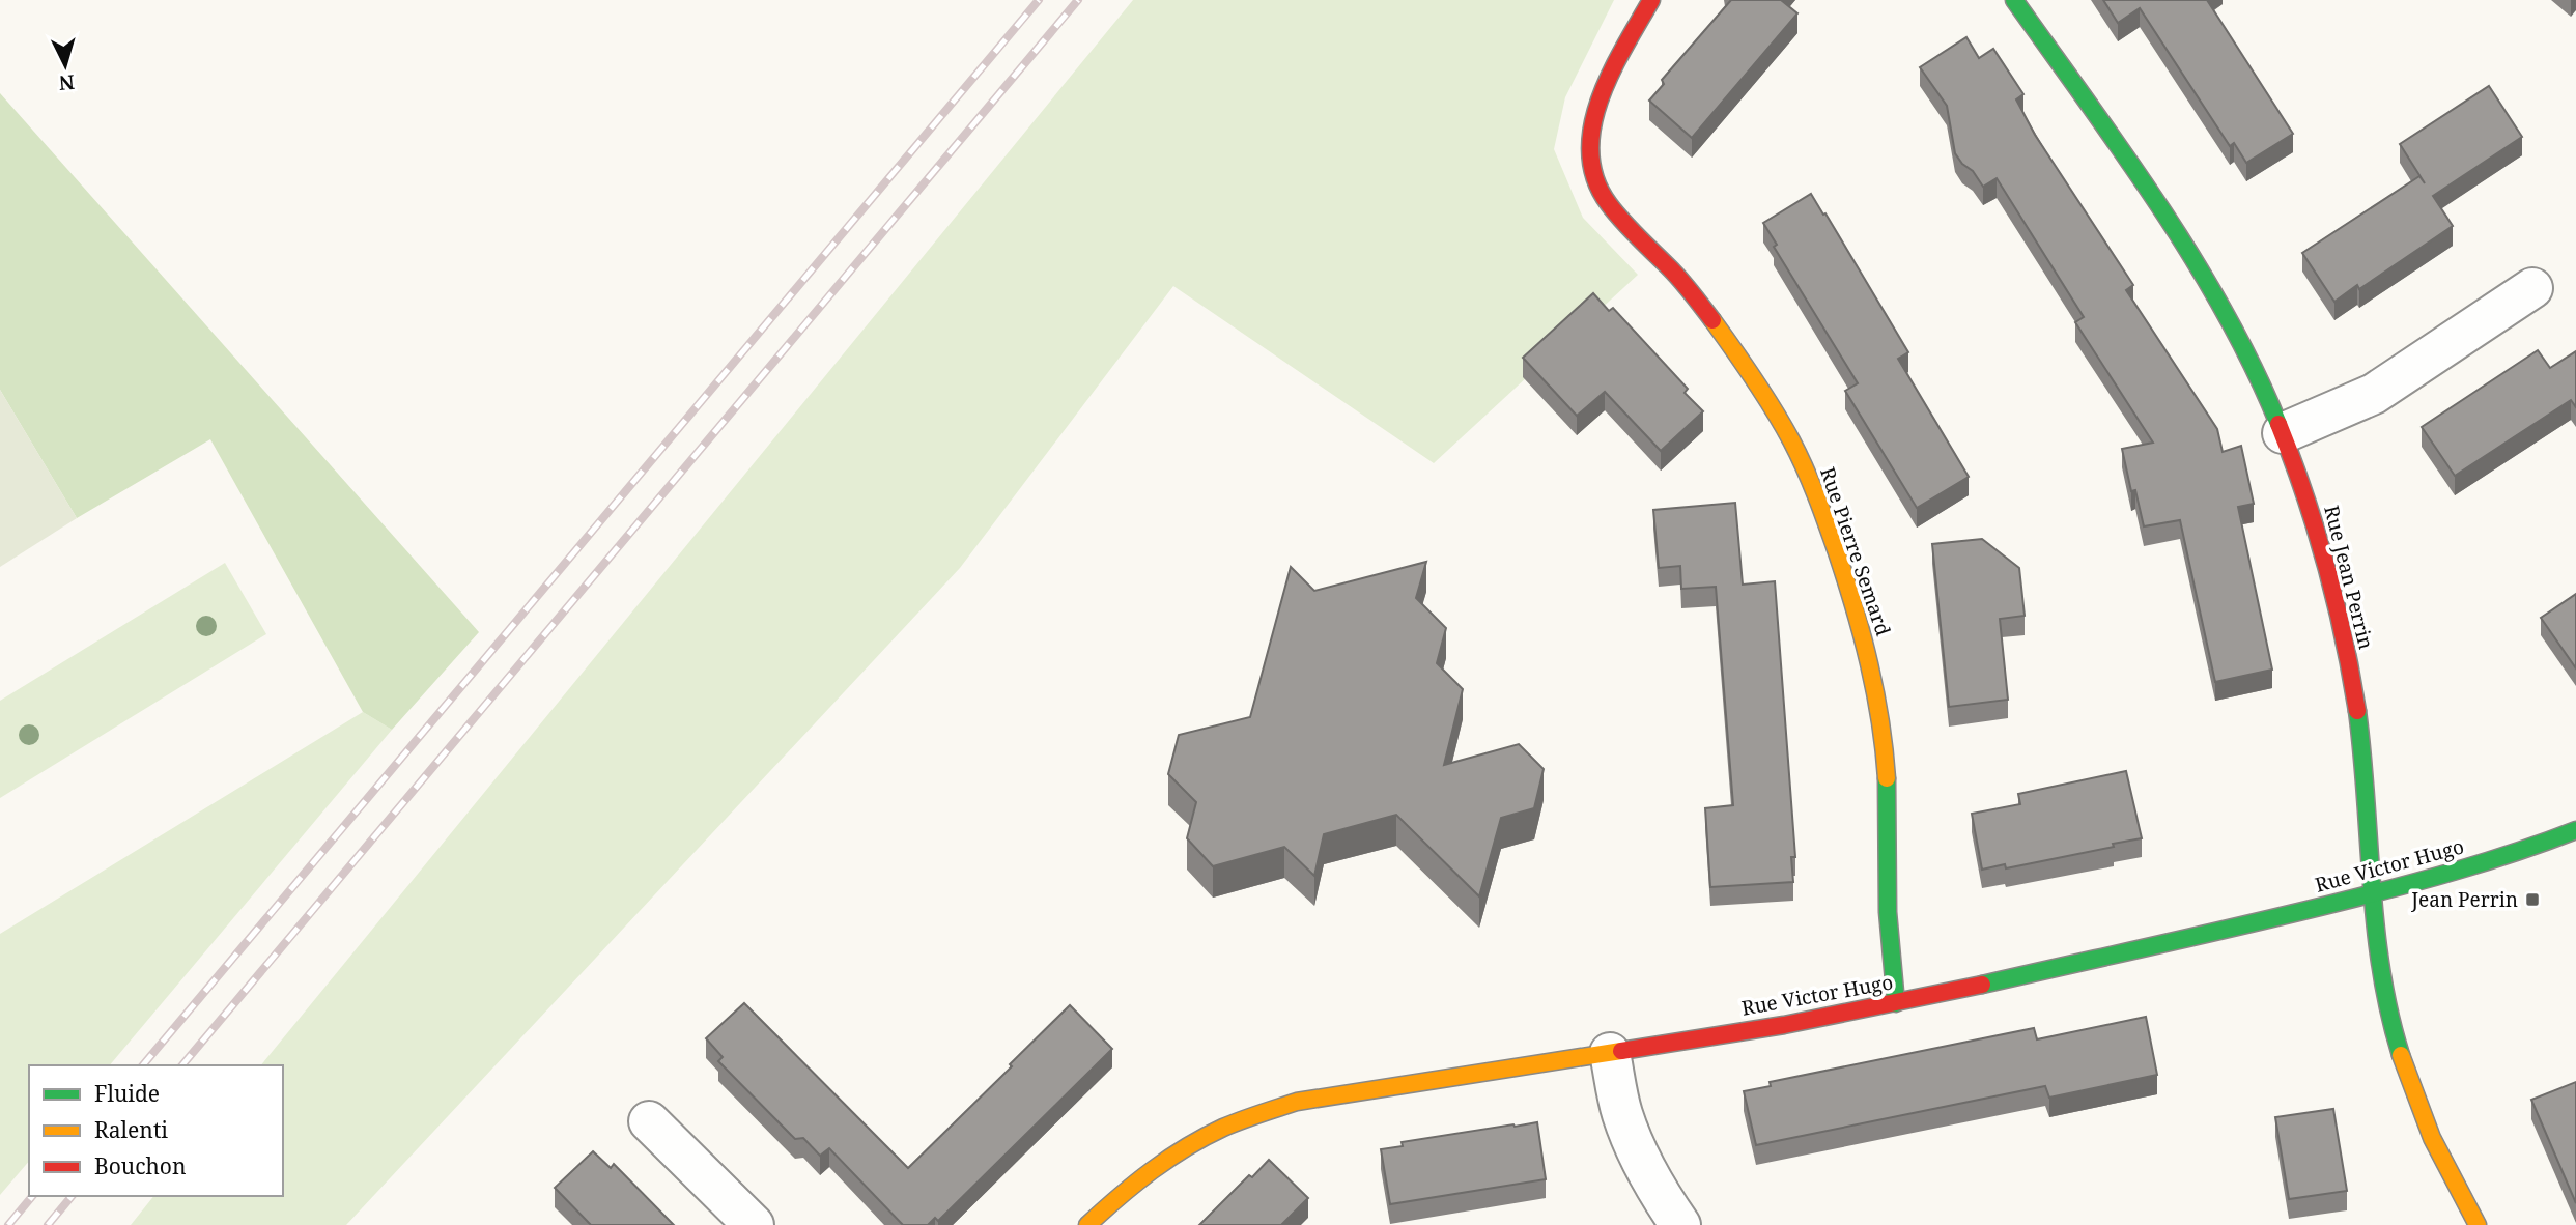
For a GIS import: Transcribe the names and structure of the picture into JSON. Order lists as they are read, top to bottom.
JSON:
{
  "streets": {
    "street": ["Rue Pierre Semard", "Rue Jean Perrin", "Rue Victor Hugo"]
  },
  "crossings": [
    ["Rue Pierre Semard", "Rue Victor Hugo"],
    ["Rue Jean Perrin", "Rue Victor Hugo"]
  ],
  "places": {
    "transit": ["Jean Perrin"]
  },
  "legend": ["Fluide", "Ralenti", "Bouchon"],
  "north": "bottom"
}
